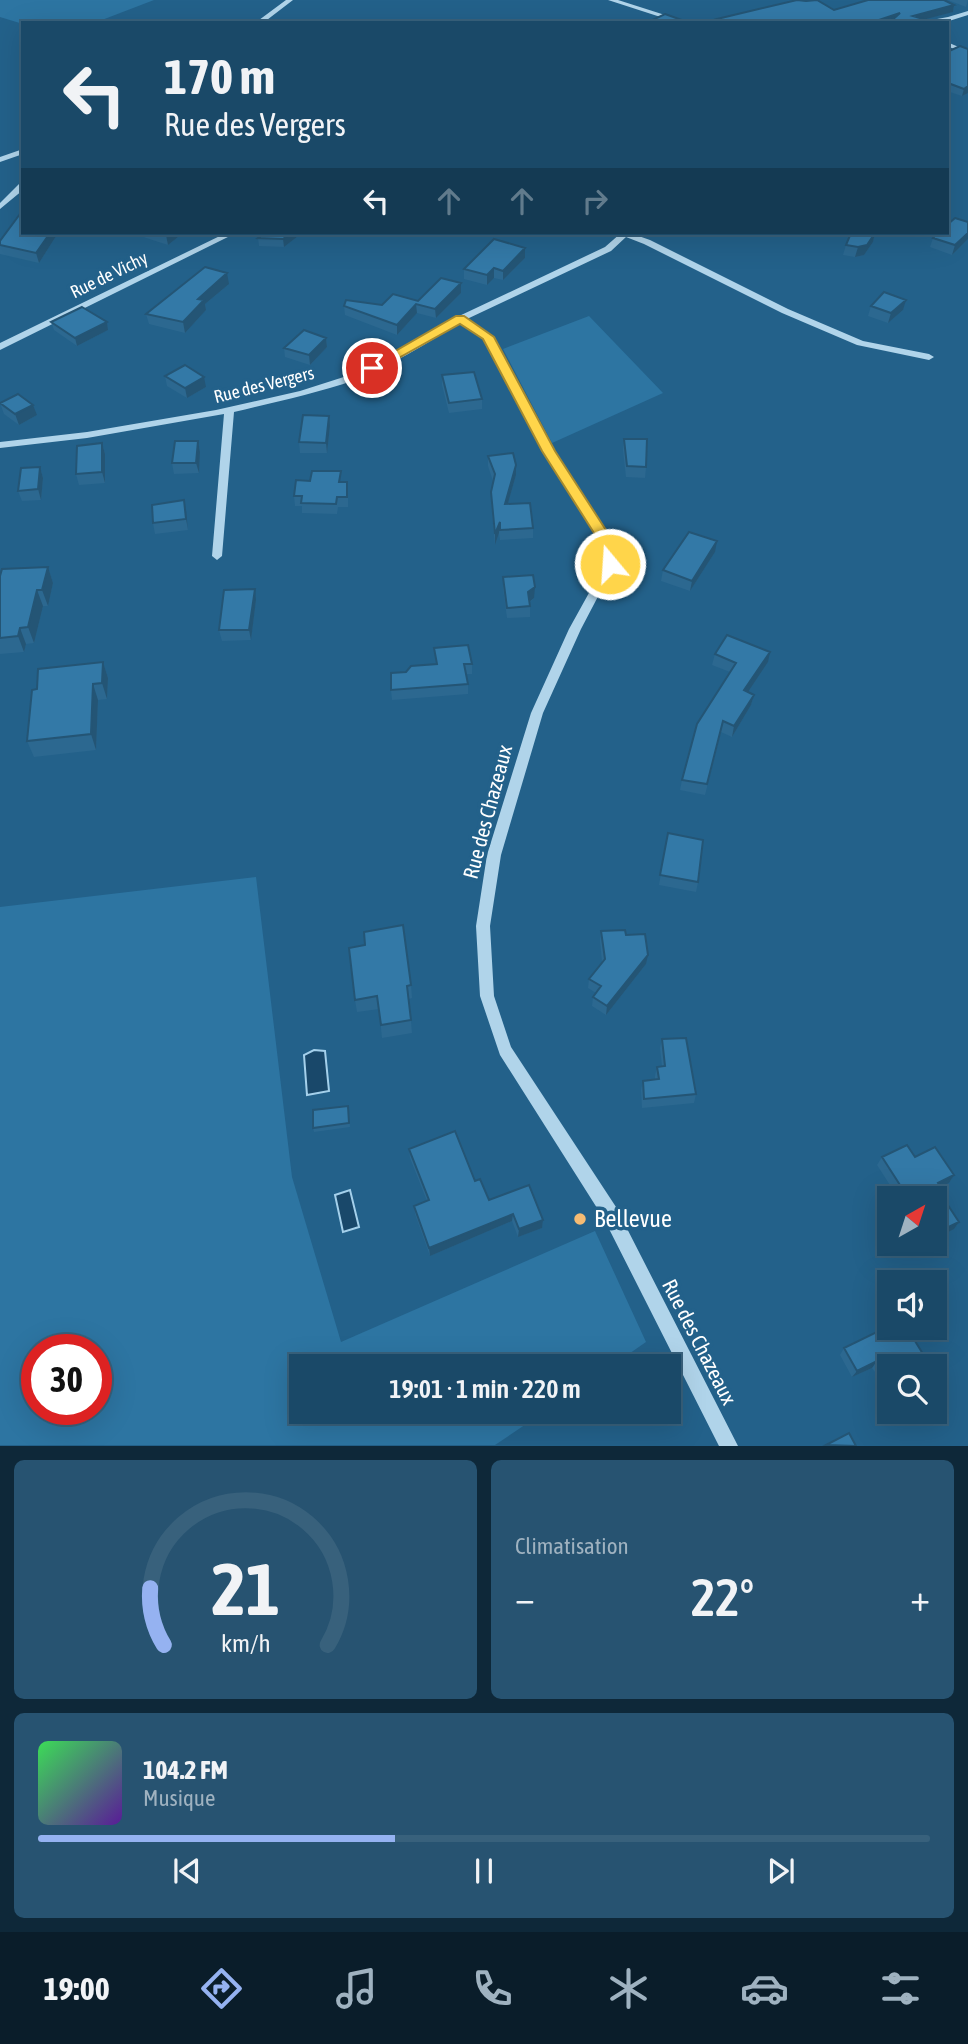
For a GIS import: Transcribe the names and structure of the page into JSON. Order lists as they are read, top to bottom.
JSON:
{
  "streets": {
    "street": ["Rue de Vichy", "Rue des Vergers", "Rue des Chazeaux"]
  },
  "crossings": [
    ["Rue des Vergers", "Rue des Chazeaux"]
  ],
  "places": ["Bellevue"],
  "north": "top right",
  "page": {
    "turn": ["170 m", "Rue des Vergers"],
    "limit": "30",
    "trip": "19:01 · 1 min · 220 m",
    "tile": "Climatisation",
    "heat": ["−", "22°", "+"],
    "song": ["104.2 FM", "Musique"],
    "tabs": "19:00",
    "gauge": ["21", "km/h"]
  }
}
